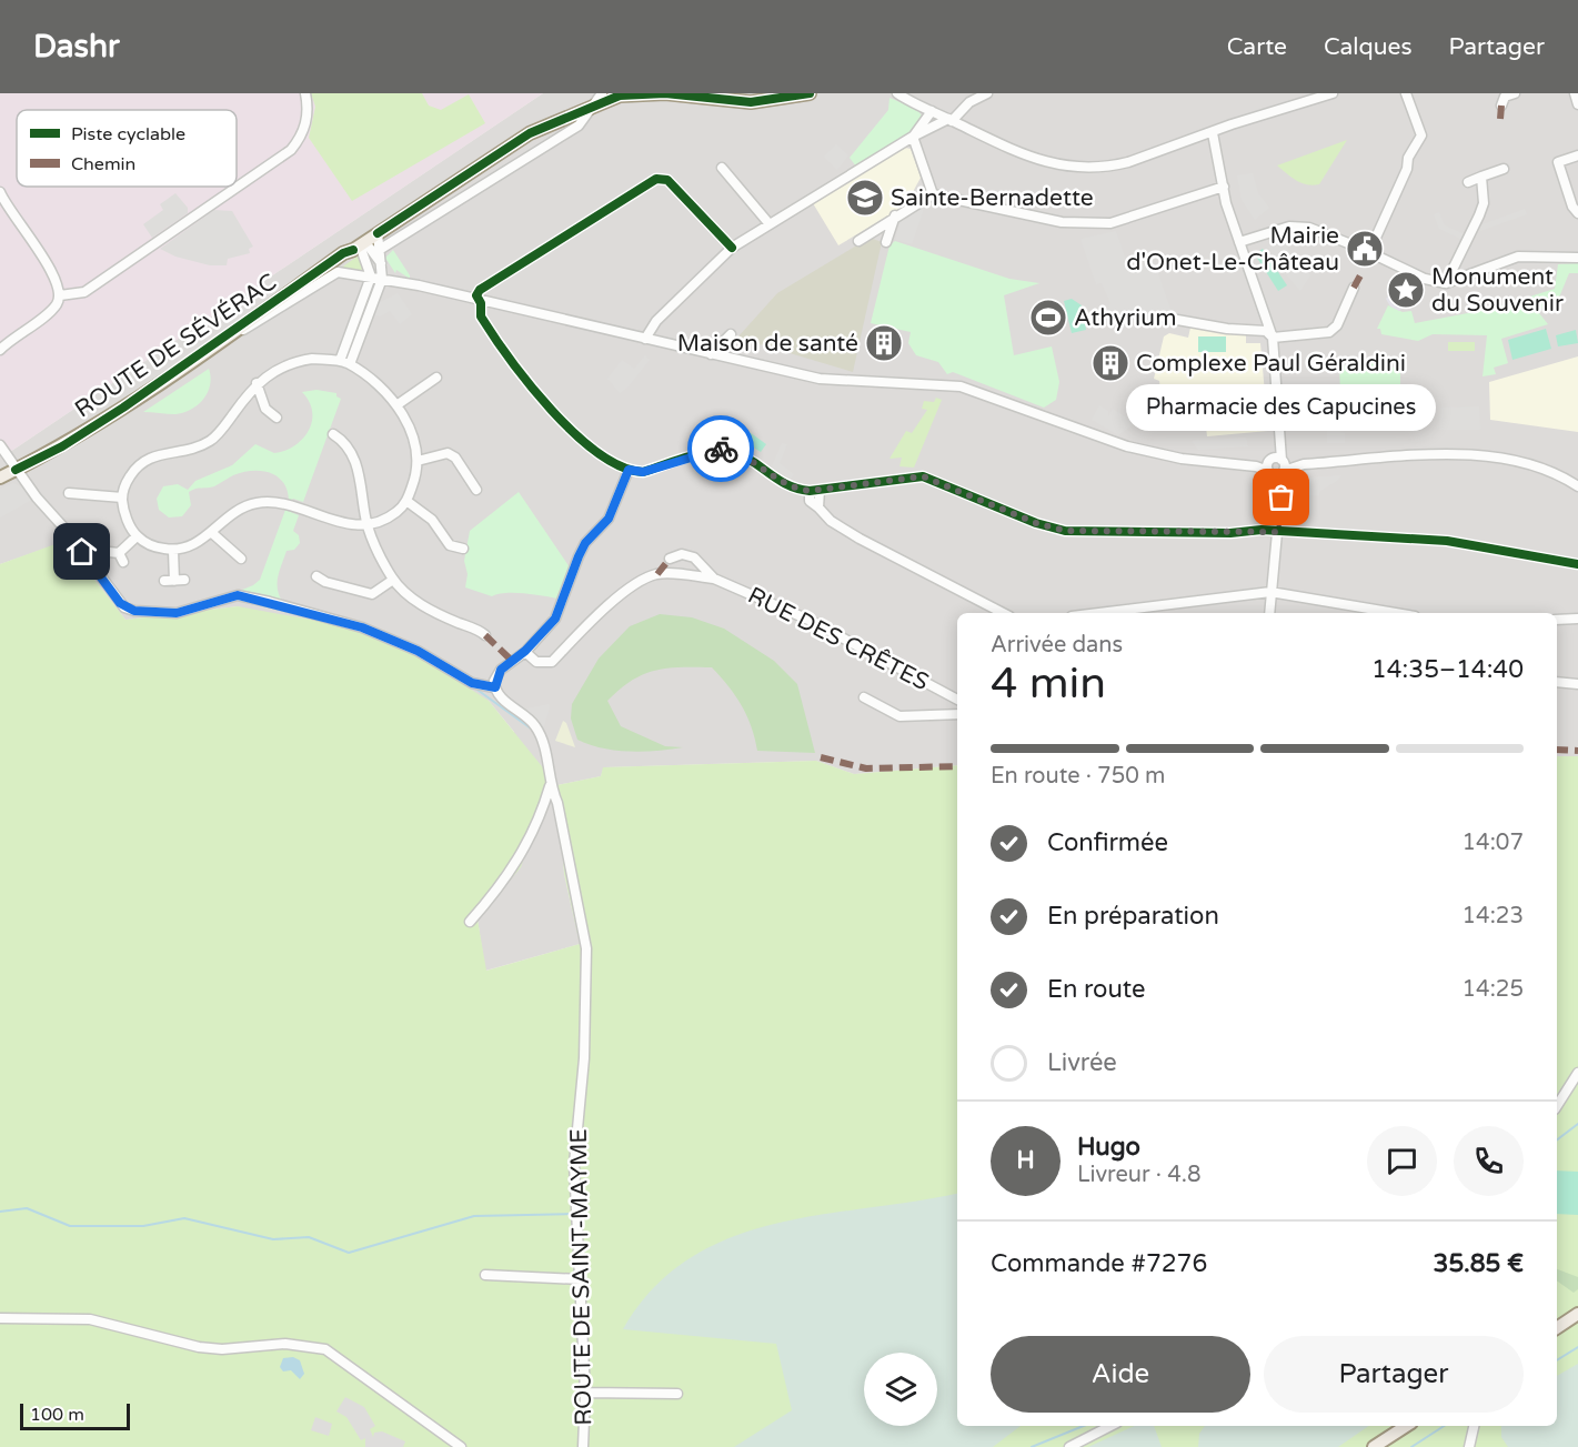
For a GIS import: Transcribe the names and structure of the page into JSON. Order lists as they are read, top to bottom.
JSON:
{
  "streets": {
    "main road": ["ROUTE DE SÉVÉRAC"],
    "street": ["RUE DES CRÊTES", "ROUTE DE SAINT-MAYME"]
  },
  "places": {
    "school or university": ["Sainte-Bernadette"],
    "public building": ["Mairie d'Onet-Le-Château"],
    "place": ["Monument du Souvenir"],
    "sports": ["Athyrium"],
    "building": ["Maison de santé", "Complexe Paul Géraldini"],
    "other": ["Pharmacie des Capucines"]
  },
  "legend": ["Piste cyclable", "Chemin"],
  "scale_bar": "100 m",
  "page": {
    "header": "Dashr",
    "nav": ["Carte", "Calques", "Partager"],
    "bubble": "Pharmacie des Capucines",
    "heading": ["4 min", "Arrivée dans", "14:35–14:40"],
    "panel": [
      "Hugo",
      "Livreur · 4.8",
      "Commande #7276",
      "35.85 €"
    ],
    "bar": "En route · 750 m",
    "list": [
      ["Confirmée", "14:07"],
      ["En préparation", "14:23"],
      ["En route", "14:25"],
      "Livrée"
    ],
    "round": "H",
    "buttons": ["Aide", "Partager"],
    "scale": "100 m"
  }
}
